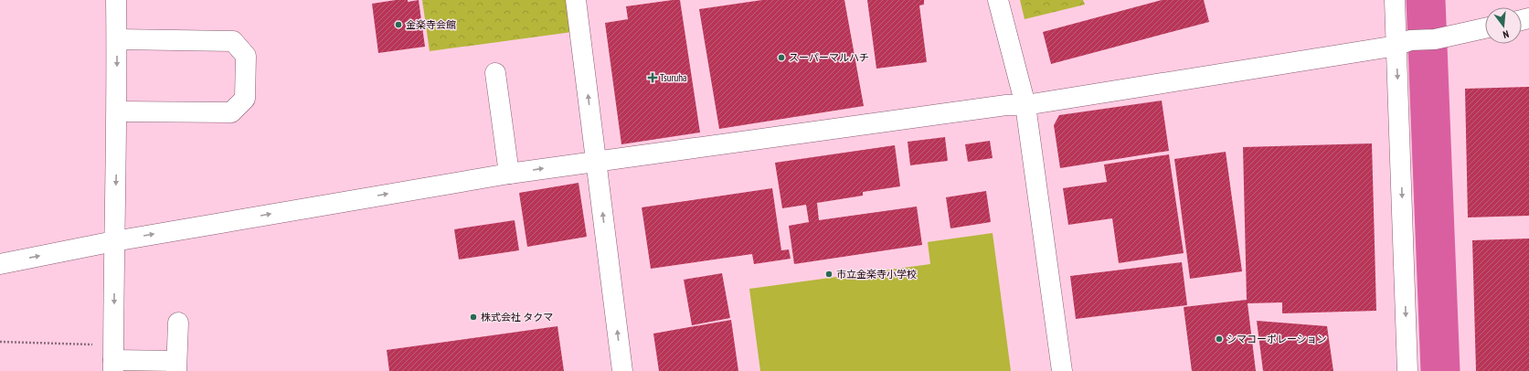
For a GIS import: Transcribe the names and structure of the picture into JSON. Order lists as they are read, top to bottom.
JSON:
{
  "places": {
    "other": [
      "金楽寺会館",
      "スーパーマルハチ",
      "市立金楽寺小学校",
      "株式会社 タクマ",
      "シマコーポレーション"
    ],
    "health": ["Tsuruha"]
  },
  "north": "bottom"
}
